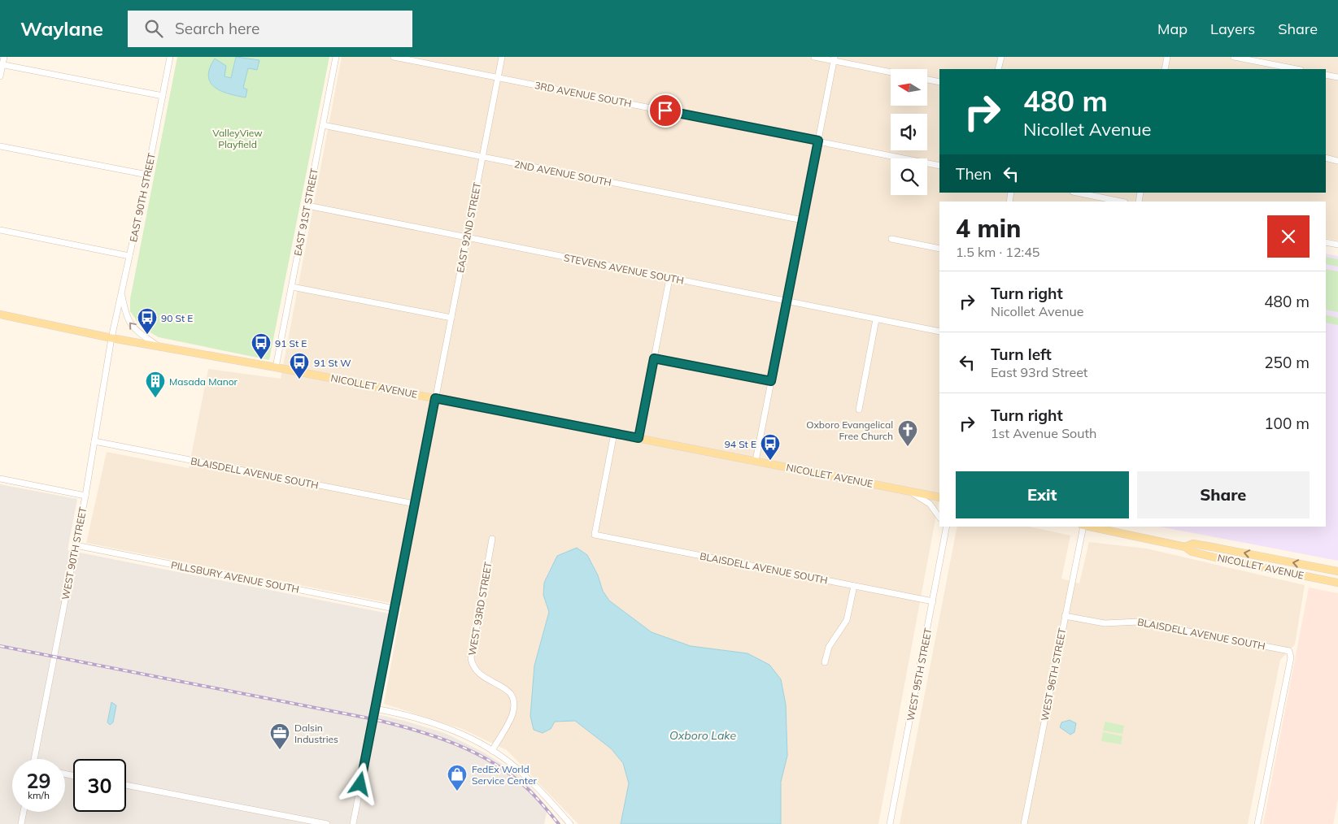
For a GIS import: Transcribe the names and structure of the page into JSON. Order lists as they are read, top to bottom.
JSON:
{
  "streets": {
    "main road": ["NICOLLET AVENUE"],
    "street": [
      "3RD AVENUE SOUTH",
      "2ND AVENUE SOUTH",
      "EAST 90TH STREET",
      "EAST 91ST STREET",
      "EAST 92ND STREET",
      "STEVENS AVENUE SOUTH",
      "BLAISDELL AVENUE SOUTH",
      "WEST 90TH STREET",
      "PILLSBURY AVENUE SOUTH",
      "WEST 93RD STREET",
      "WEST 95TH STREET",
      "WEST 96TH STREET"
    ]
  },
  "crossings": [
    ["3RD AVENUE SOUTH", "EAST 92ND STREET"],
    ["2ND AVENUE SOUTH", "EAST 91ST STREET"],
    ["2ND AVENUE SOUTH", "EAST 92ND STREET"],
    ["EAST 90TH STREET", "NICOLLET AVENUE"],
    ["EAST 90TH STREET", "WEST 90TH STREET"],
    ["EAST 91ST STREET", "STEVENS AVENUE SOUTH"],
    ["EAST 91ST STREET", "NICOLLET AVENUE"],
    ["EAST 92ND STREET", "STEVENS AVENUE SOUTH"],
    ["EAST 92ND STREET", "NICOLLET AVENUE"],
    ["EAST 92ND STREET", "BLAISDELL AVENUE SOUTH"],
    ["EAST 92ND STREET", "PILLSBURY AVENUE SOUTH"],
    ["NICOLLET AVENUE", "BLAISDELL AVENUE SOUTH"],
    ["NICOLLET AVENUE", "WEST 90TH STREET"],
    ["BLAISDELL AVENUE SOUTH", "WEST 90TH STREET"],
    ["BLAISDELL AVENUE SOUTH", "WEST 95TH STREET"],
    ["BLAISDELL AVENUE SOUTH", "WEST 96TH STREET"],
    ["WEST 90TH STREET", "PILLSBURY AVENUE SOUTH"]
  ],
  "water": ["Oxboro Lake"],
  "parks": ["ValleyView Playfield"],
  "places": {
    "bus stop": [
      "90 St E",
      "91 St E",
      "91 St W",
      "94 St E"
    ],
    "building": ["Masada Manor"],
    "church": ["Oxboro Evangelical Free Church"],
    "office": ["Dalsin Industries"],
    "shop": ["FedEx World Service Center"]
  },
  "north": "left",
  "page": {
    "header": "Waylane",
    "search": "Search here",
    "nav": ["Map", "Layers", "Share"],
    "turn": ["480 m", "Nicollet Avenue"],
    "then": "Then",
    "heading": ["4 min", "1.5 km · 12:45"],
    "list": [
      {
        "name": "Turn right",
        "note": "Nicollet Avenue",
        "value": "480 m"
      },
      {
        "name": "Turn left",
        "note": "East 93rd Street",
        "value": "250 m"
      },
      {
        "name": "Turn right",
        "note": "1st Avenue South",
        "value": "100 m"
      }
    ],
    "buttons": ["Exit", "Share"],
    "speed": "29 km/h",
    "limit": "30"
  }
}
